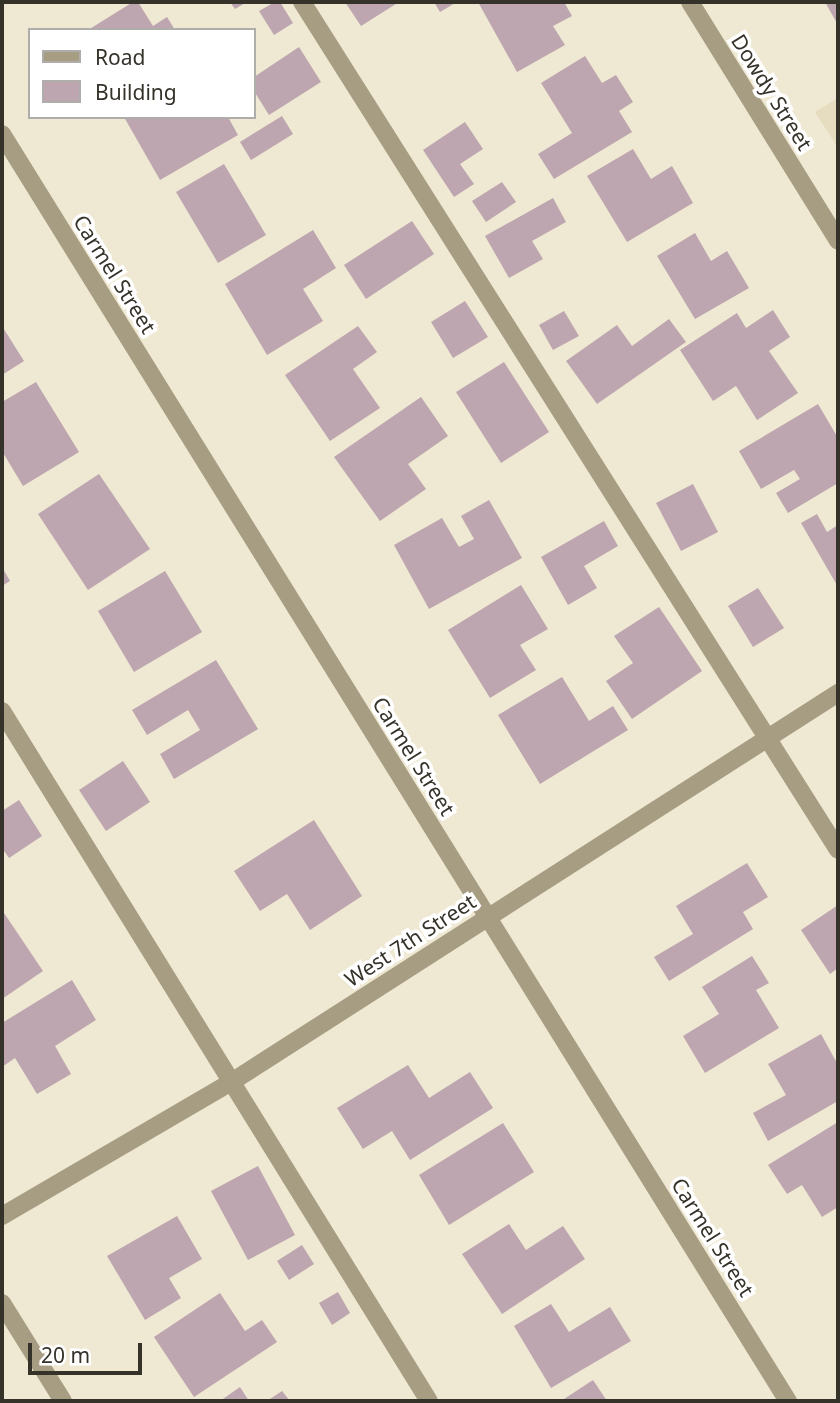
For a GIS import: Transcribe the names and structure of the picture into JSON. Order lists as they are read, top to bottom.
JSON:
{
  "streets": {
    "street": ["Dowdy Street", "Carmel Street", "West 7th Street"]
  },
  "crossings": [
    ["Carmel Street", "West 7th Street"]
  ],
  "legend": ["Road", "Building"],
  "scale_bar": "20 m"
}
